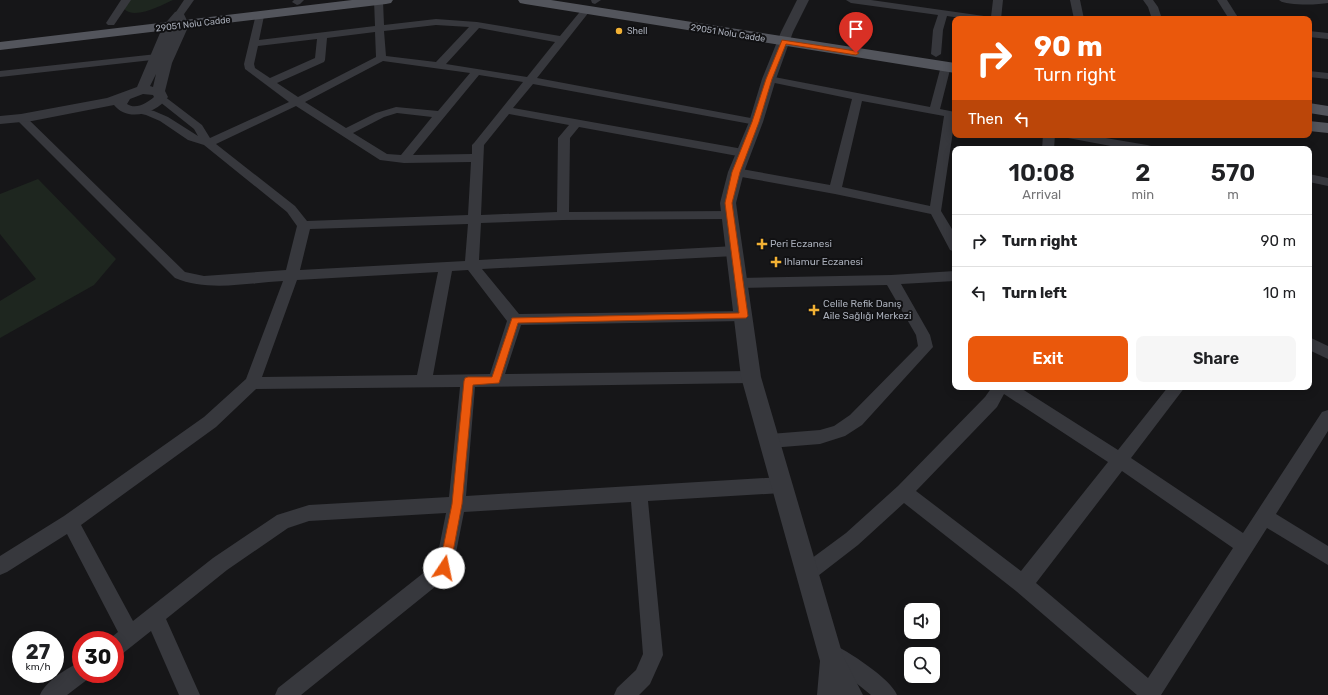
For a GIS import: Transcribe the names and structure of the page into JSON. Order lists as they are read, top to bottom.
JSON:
{
  "streets": {
    "main road": ["29051 Nolu Cadde"]
  },
  "places": {
    "other": ["Shell"],
    "health": ["Peri Eczanesi", "Ihlamur Eczanesi", "Celile Refik Danış Aile Sağlığı Merkezi"]
  },
  "page": {
    "turn": ["90 m", "Turn right"],
    "then": "Then",
    "eta": [
      "10:08",
      "Arrival",
      "2",
      "min",
      "570",
      "m"
    ],
    "list": [
      {
        "name": "Turn right",
        "value": "90 m"
      },
      {
        "name": "Turn left",
        "value": "10 m"
      }
    ],
    "buttons": ["Exit", "Share"],
    "speed": "27 km/h",
    "limit": "30"
  }
}
